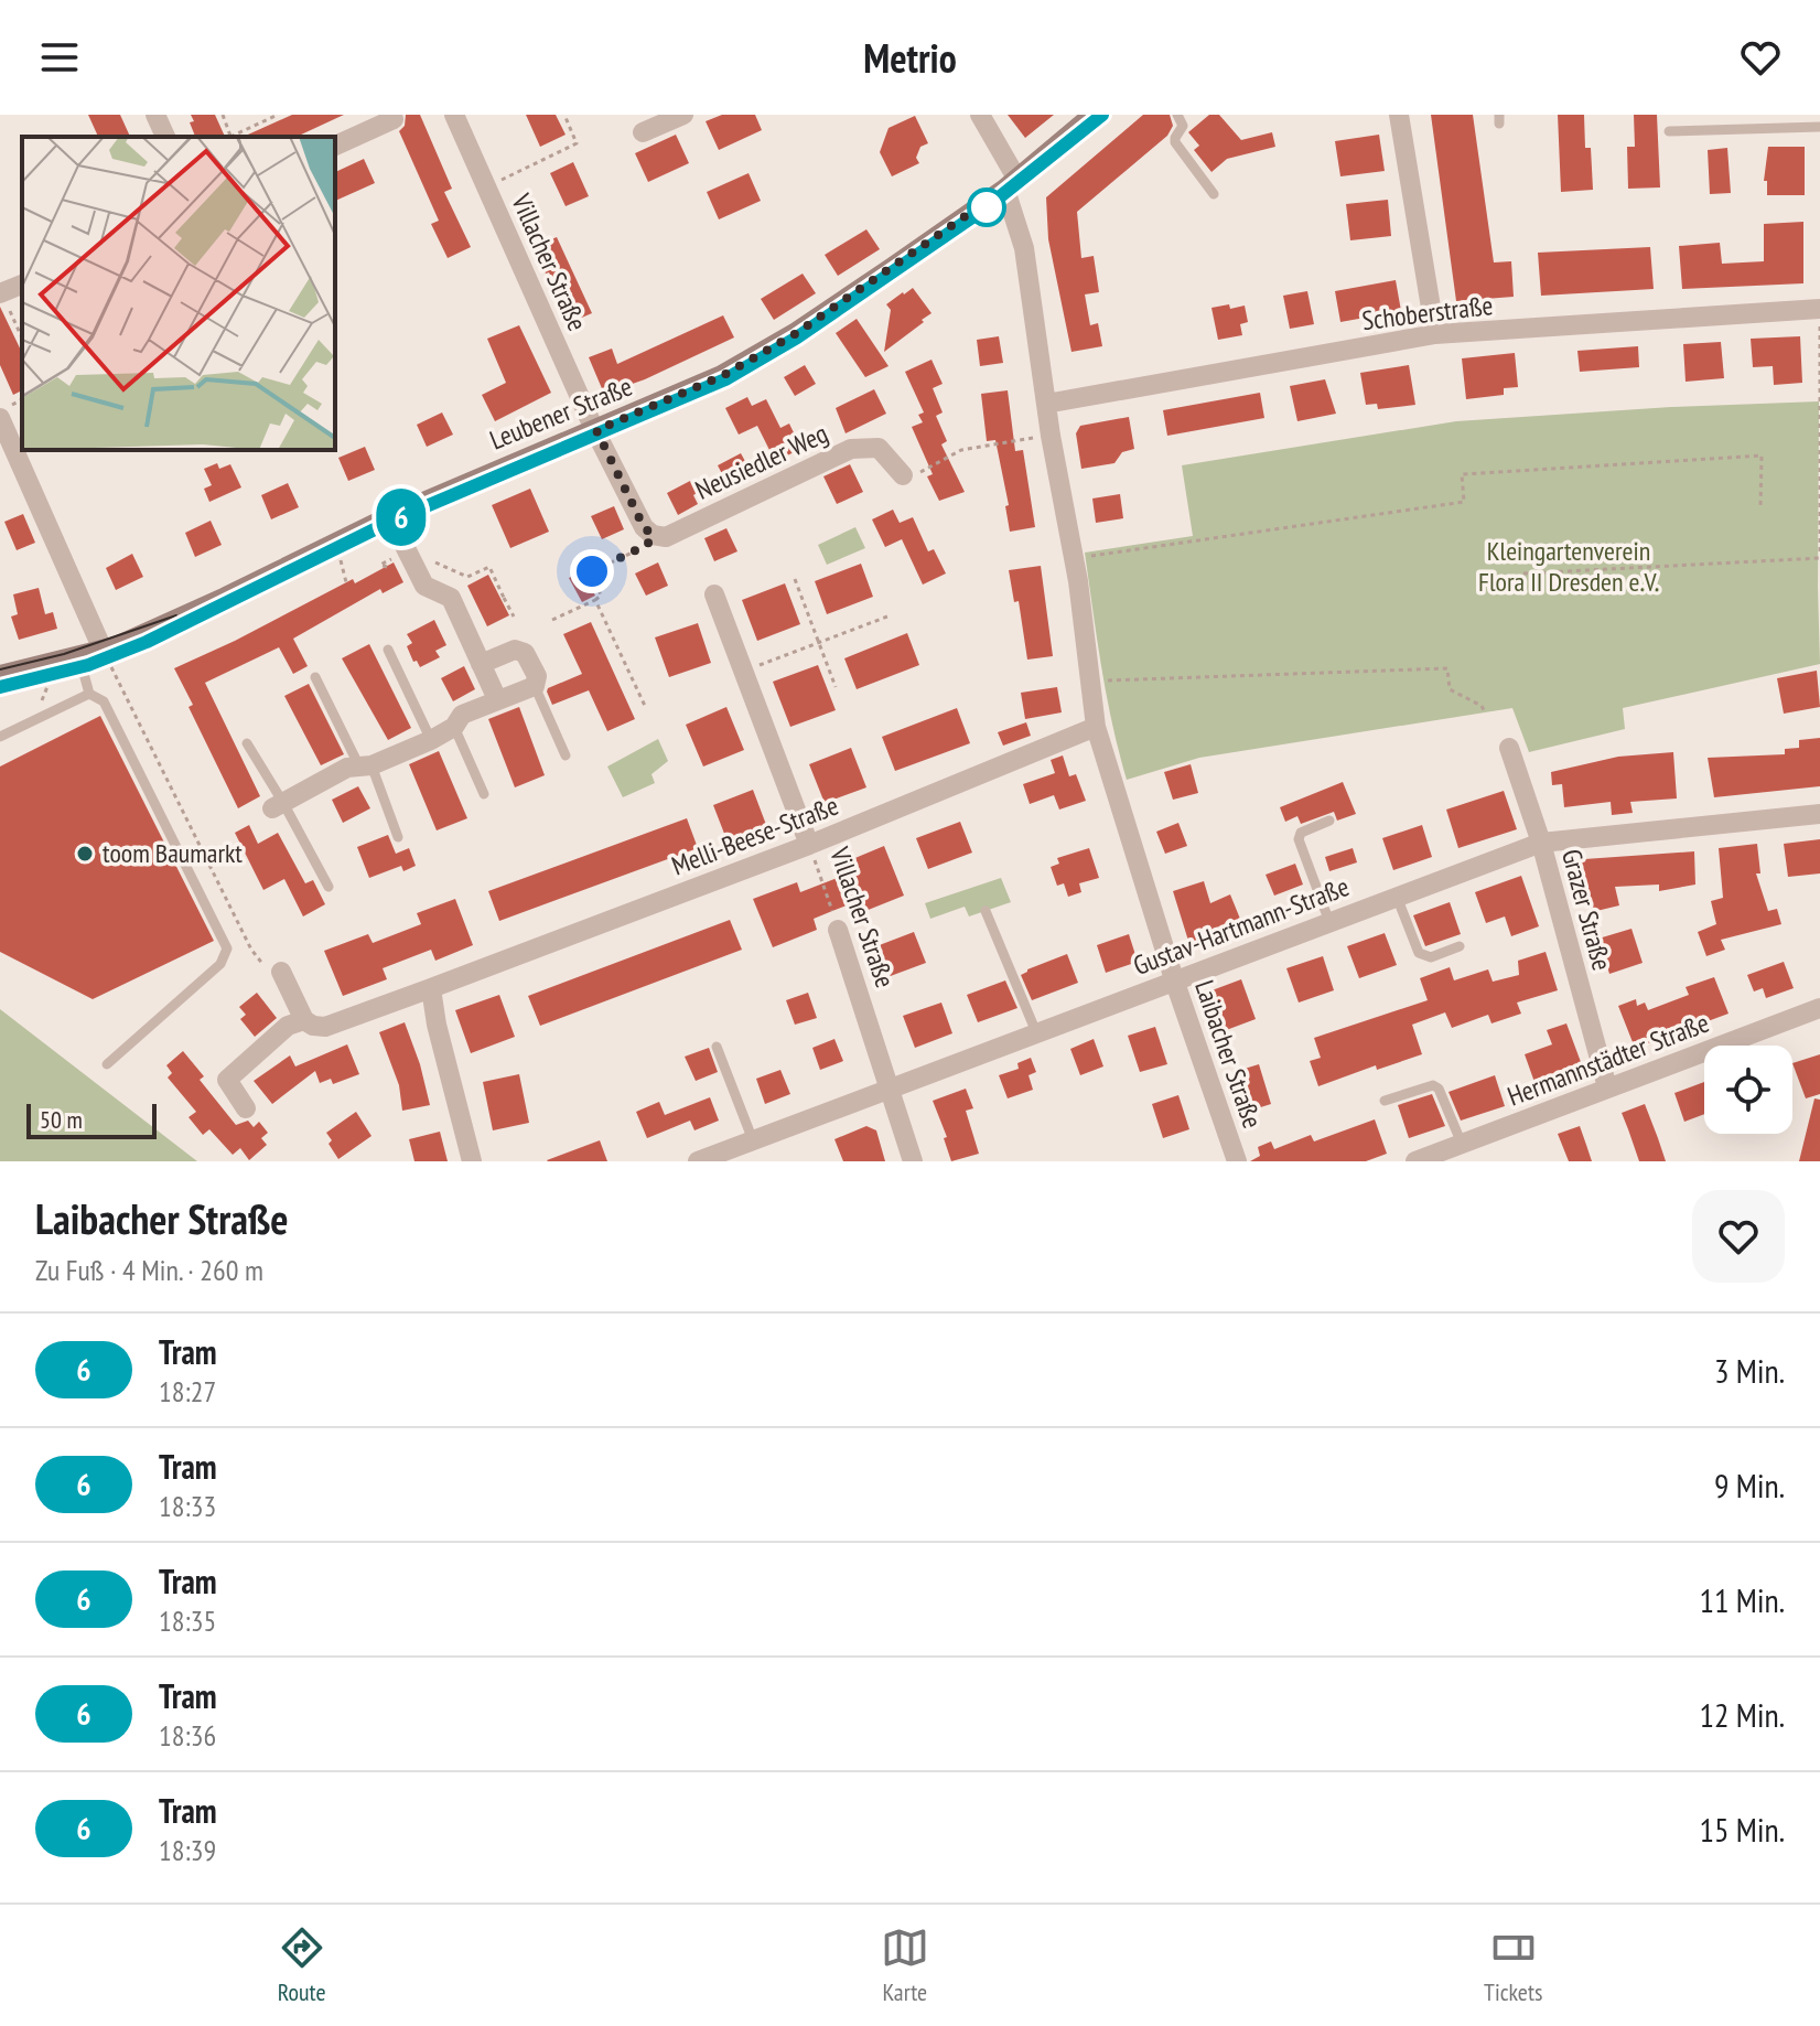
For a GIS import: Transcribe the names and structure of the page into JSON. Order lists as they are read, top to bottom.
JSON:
{
  "streets": {
    "street": [
      "Villacher Straße",
      "Schoberstraße",
      "Leubener Straße",
      "Neusiedler Weg",
      "Melli-Beese-Straße",
      "Grazer Straße",
      "Gustav-Hartmann-Straße",
      "Laibacher Straße",
      "Hermannstädter Straße"
    ]
  },
  "crossings": [
    ["Villacher Straße", "Leubener Straße"],
    ["Villacher Straße", "Melli-Beese-Straße"],
    ["Villacher Straße", "Gustav-Hartmann-Straße"],
    ["Schoberstraße", "Laibacher Straße"],
    ["Leubener Straße", "Laibacher Straße"],
    ["Melli-Beese-Straße", "Laibacher Straße"],
    ["Grazer Straße", "Gustav-Hartmann-Straße"],
    ["Grazer Straße", "Hermannstädter Straße"],
    ["Gustav-Hartmann-Straße", "Laibacher Straße"]
  ],
  "parks": ["Kleingartenverein Flora II Dresden e.V."],
  "places": ["toom Baumarkt"],
  "lines": ["tram line 6"],
  "scale_bar": "50 m",
  "page": {
    "header": "Metrio",
    "on_map": "6",
    "scale": "50 m",
    "heading": ["Laibacher Straße", "Zu Fuß · 4 Min. · 260 m"],
    "list": [
      {
        "mark": "6",
        "name": "Tram",
        "note": "18:27",
        "value": "3 Min."
      },
      {
        "mark": "6",
        "name": "Tram",
        "note": "18:33",
        "value": "9 Min."
      },
      {
        "mark": "6",
        "name": "Tram",
        "note": "18:35",
        "value": "11 Min."
      },
      {
        "mark": "6",
        "name": "Tram",
        "note": "18:36",
        "value": "12 Min."
      },
      {
        "mark": "6",
        "name": "Tram",
        "note": "18:39",
        "value": "15 Min."
      }
    ],
    "tabs": ["Route", "Karte", "Tickets"]
  }
}
